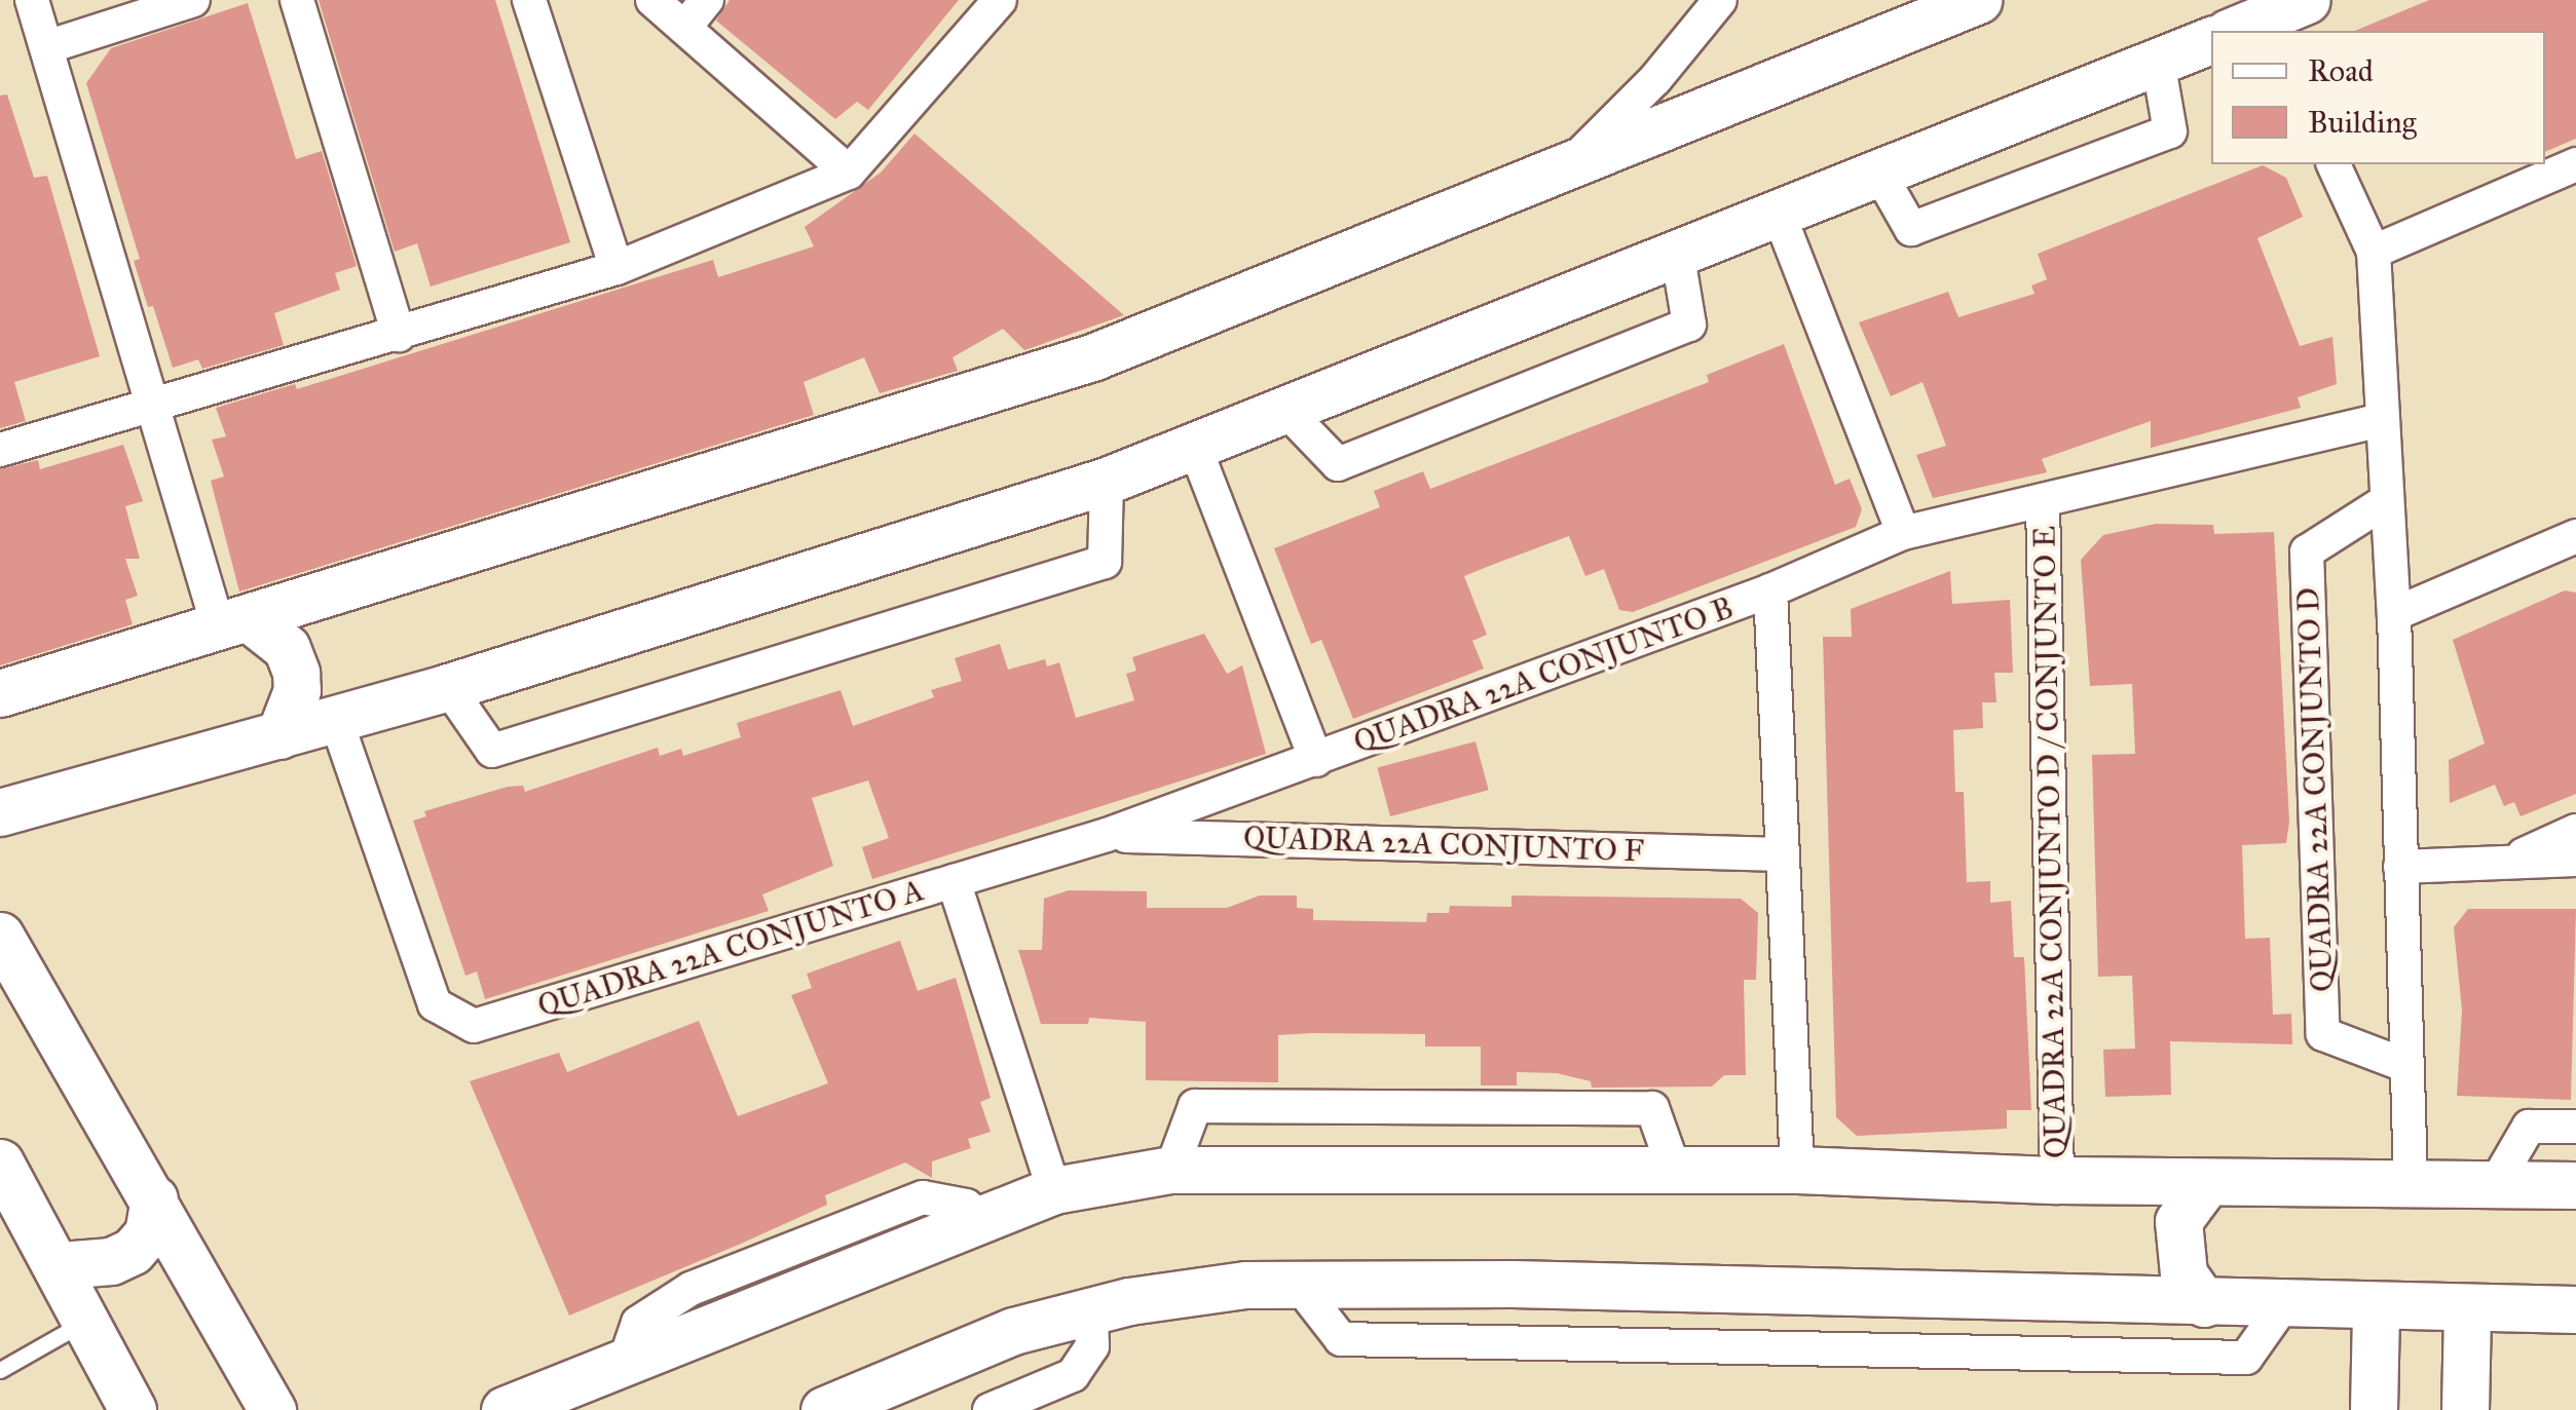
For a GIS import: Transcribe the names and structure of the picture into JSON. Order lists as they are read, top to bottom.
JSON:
{
  "streets": {
    "street": [
      "QUADRA 22A CONJUNTO B",
      "QUADRA 22A CONJUNTO D",
      "QUADRA 22A CONJUNTO D / CONJUNTO E",
      "QUADRA 22A CONJUNTO F",
      "QUADRA 22A CONJUNTO A"
    ]
  },
  "crossings": [
    ["QUADRA 22A CONJUNTO B", "QUADRA 22A CONJUNTO D / CONJUNTO E"],
    ["QUADRA 22A CONJUNTO B", "QUADRA 22A CONJUNTO A"],
    ["QUADRA 22A CONJUNTO F", "QUADRA 22A CONJUNTO A"]
  ],
  "legend": ["Road", "Building"]
}
